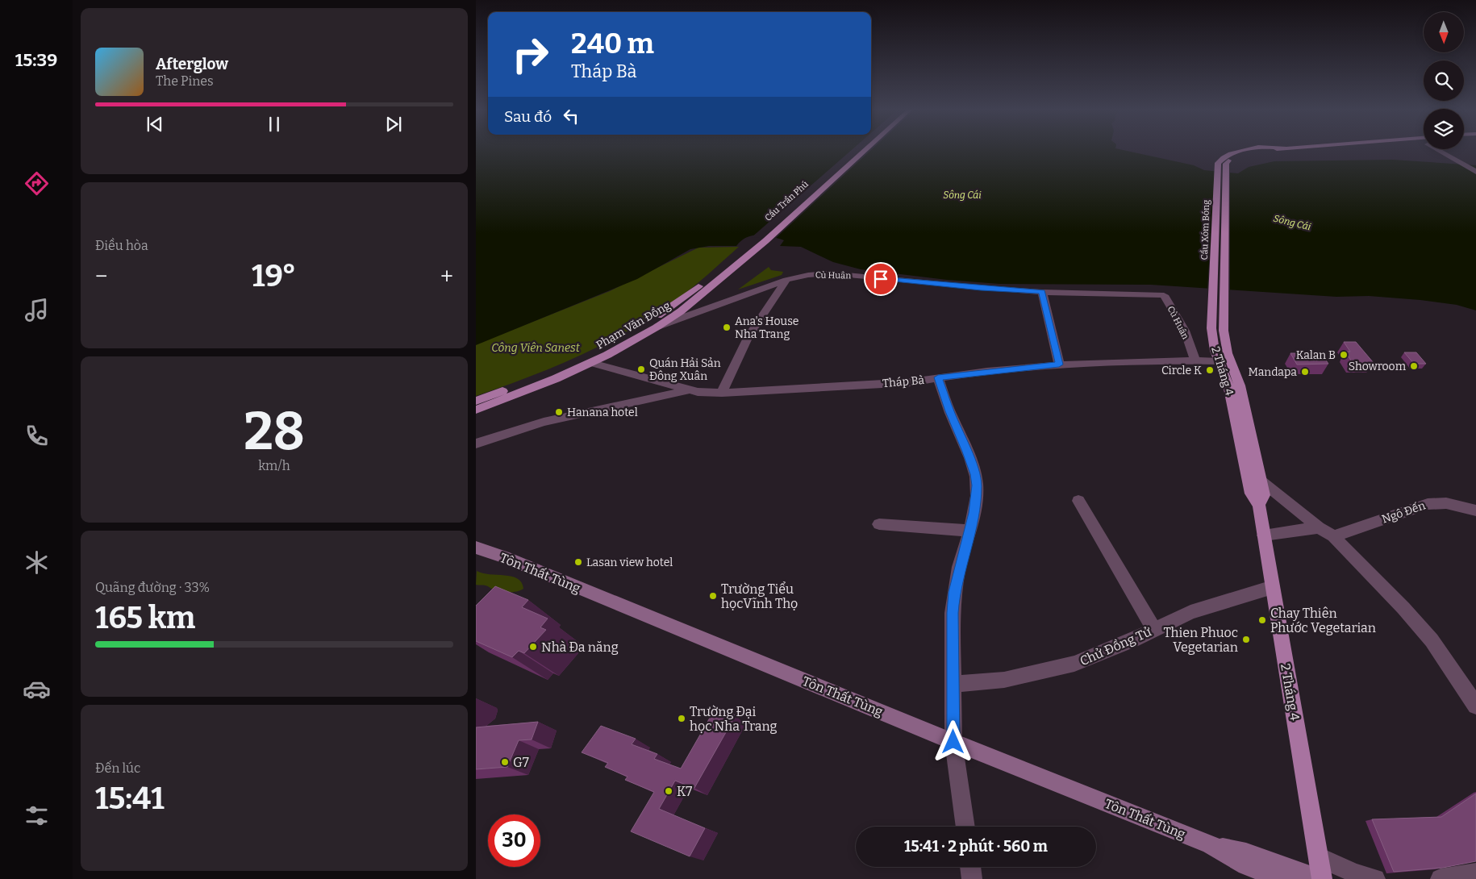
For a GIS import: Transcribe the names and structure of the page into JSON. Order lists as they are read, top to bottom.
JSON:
{
  "streets": {
    "main road": [
      "Cầu Trần Phú",
      "Cầu Xóm Bóng",
      "Phạm Văn Đồng",
      "2 Tháng 4",
      "Tôn Thất Tùng"
    ],
    "street": [
      "Cù Huân",
      "Tháp Bà",
      "Ngô Đến",
      "Chử Đồng Tử"
    ]
  },
  "crossings": [
    ["Cầu Trần Phú", "Phạm Văn Đồng"],
    ["Cầu Xóm Bóng", "2 Tháng 4"],
    ["Cù Huân", "Phạm Văn Đồng"],
    ["Cù Huân", "Tháp Bà"],
    ["Phạm Văn Đồng", "Tháp Bà"],
    ["2 Tháng 4", "Tháp Bà"],
    ["2 Tháng 4", "Chử Đồng Tử"]
  ],
  "water": ["Sông Cái"],
  "parks": ["Công Viên Sanest"],
  "places": [
    "Ana's House Nha Trang",
    "Kalan B",
    "Showroom",
    "Quán Hải Sản Đông Xuân",
    "Circle K",
    "Mandapa",
    "Hanana hotel",
    "Lasan view hotel",
    "Trường Tiểu họcVĩnh Thọ",
    "Chay Thiên Phước Vegetarian",
    "Thien Phuoc Vegetarian",
    "Nhà Đa năng",
    "Trường Đại học Nha Trang",
    "G7",
    "K7"
  ],
  "north": "bottom",
  "page": {
    "tabs": "15:39",
    "turn": ["240 m", "Tháp Bà"],
    "song": ["Afterglow", "The Pines"],
    "then": "Sau đó",
    "tile": [
      "Điều hòa",
      ["28", "km/h"],
      ["Quãng đường · 33%", "165 km"],
      ["Đến lúc", "15:41"]
    ],
    "heat": ["−", "19°", "+"],
    "limit": "30",
    "trip": "15:41 · 2 phút · 560 m"
  }
}
